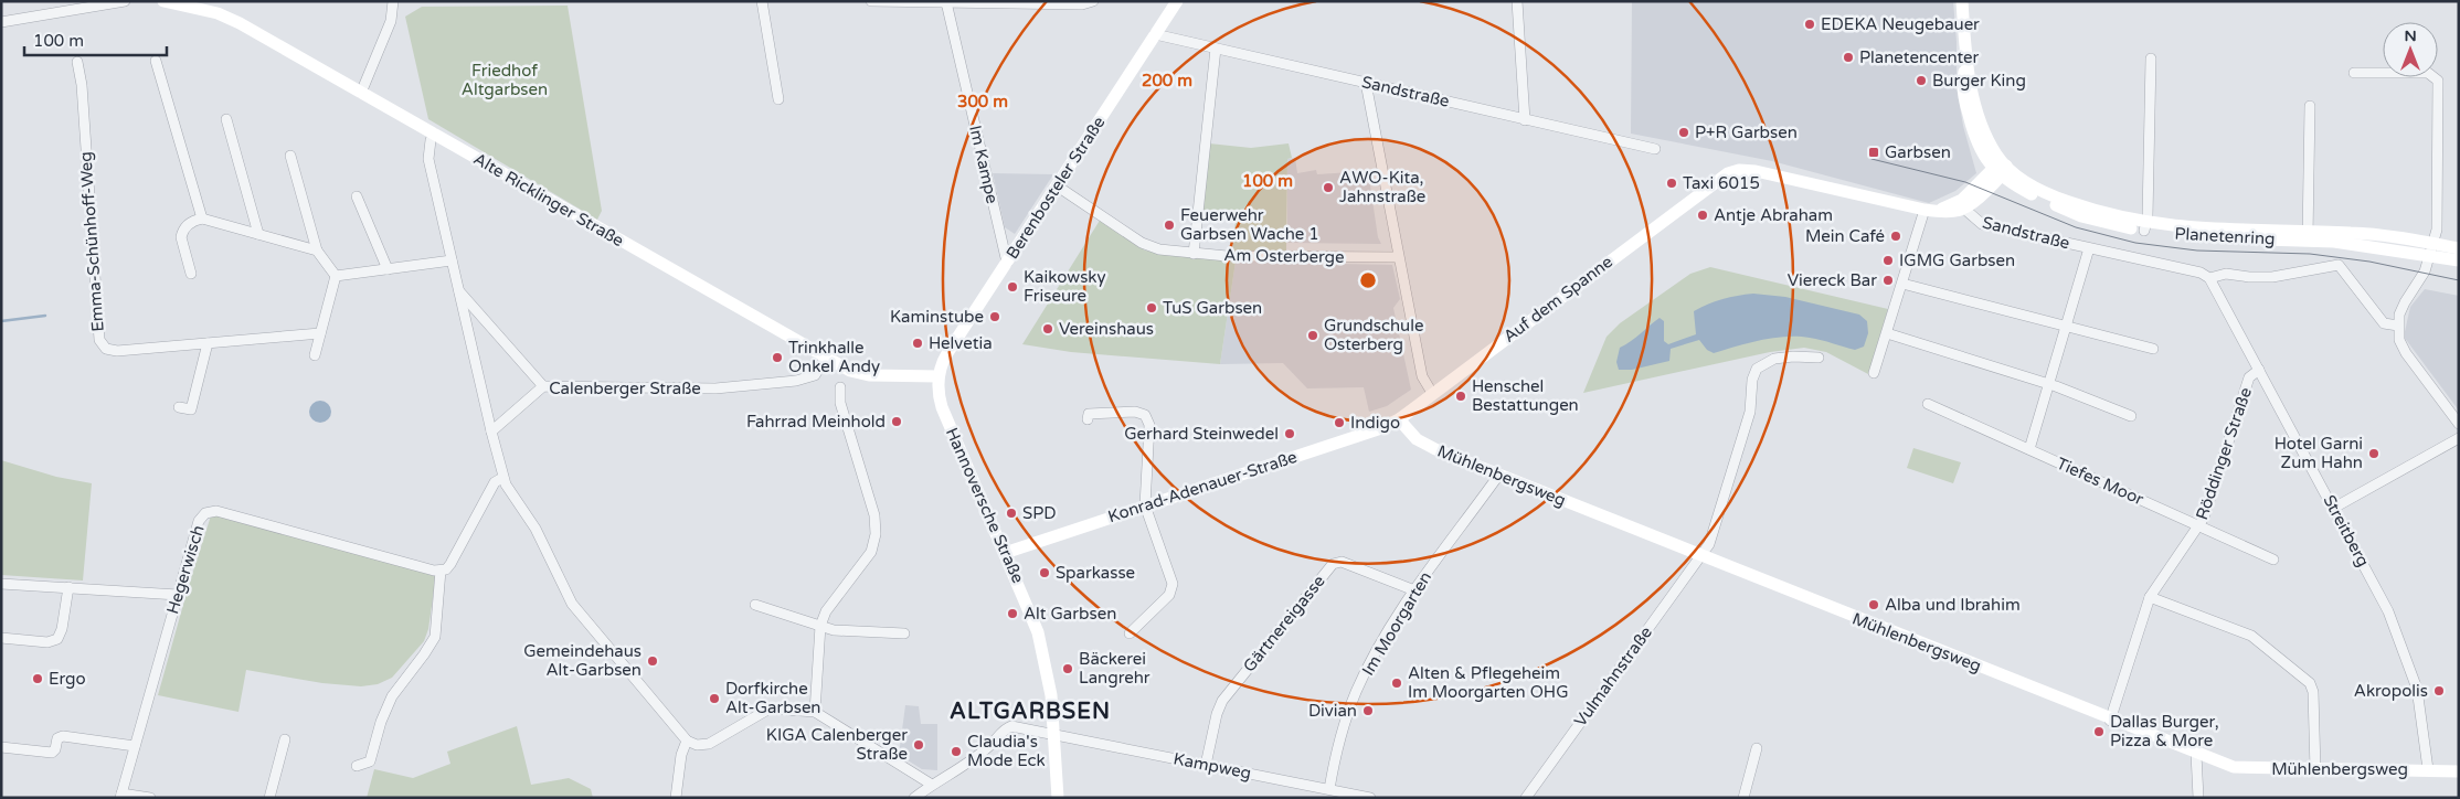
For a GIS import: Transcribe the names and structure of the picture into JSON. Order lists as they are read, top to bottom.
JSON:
{
  "streets": {
    "street": [
      "Sandstraße",
      "Im Kampe",
      "Berenbosteler Straße",
      "Alte Ricklinger Straße",
      "Planetenring",
      "Emma-Schünhoff-Weg",
      "Am Osterberge",
      "Auf dem Spanne",
      "Calenberger Straße",
      "Röddinger Straße",
      "Mühlenbergsweg",
      "Tiefes Moor",
      "Konrad-Adenauer-Straße",
      "Hannoversche Straße",
      "Streitberg",
      "Hegerwisch",
      "Gärtnereigasse",
      "Im Moorgarten",
      "Vulmahnstraße",
      "Kampweg"
    ]
  },
  "crossings": [
    ["Sandstraße", "Berenbosteler Straße"],
    ["Sandstraße", "Auf dem Spanne"],
    ["Sandstraße", "Streitberg"],
    ["Im Kampe", "Berenbosteler Straße"],
    ["Berenbosteler Straße", "Alte Ricklinger Straße"],
    ["Berenbosteler Straße", "Am Osterberge"],
    ["Berenbosteler Straße", "Hannoversche Straße"],
    ["Alte Ricklinger Straße", "Calenberger Straße"],
    ["Alte Ricklinger Straße", "Hannoversche Straße"],
    ["Auf dem Spanne", "Mühlenbergsweg"],
    ["Auf dem Spanne", "Konrad-Adenauer-Straße"],
    ["Röddinger Straße", "Mühlenbergsweg"],
    ["Röddinger Straße", "Tiefes Moor"],
    ["Röddinger Straße", "Streitberg"],
    ["Mühlenbergsweg", "Konrad-Adenauer-Straße"],
    ["Mühlenbergsweg", "Streitberg"],
    ["Mühlenbergsweg", "Im Moorgarten"],
    ["Mühlenbergsweg", "Vulmahnstraße"],
    ["Konrad-Adenauer-Straße", "Hannoversche Straße"],
    ["Hannoversche Straße", "Kampweg"],
    ["Gärtnereigasse", "Im Moorgarten"],
    ["Gärtnereigasse", "Kampweg"],
    ["Im Moorgarten", "Kampweg"]
  ],
  "districts": ["ALTGARBSEN"],
  "parks": ["Friedhof Altgarbsen"],
  "places": {
    "other": [
      "EDEKA Neugebauer",
      "Planetencenter",
      "Burger King",
      "P+R Garbsen",
      "Taxi 6015",
      "AWO-Kita, Jahnstraße",
      "Antje Abraham",
      "Feuerwehr Garbsen Wache 1",
      "Mein Café",
      "IGMG Garbsen",
      "Viereck Bar",
      "Kaikowsky Friseure",
      "TuS Garbsen",
      "Kaminstube",
      "Vereinshaus",
      "Grundschule Osterberg",
      "Helvetia",
      "Trinkhalle Onkel Andy",
      "Henschel Bestattungen",
      "Fahrrad Meinhold",
      "Indigo",
      "Gerhard Steinwedel",
      "Hotel Garni Zum Hahn",
      "SPD",
      "Sparkasse",
      "Alba und Ibrahim",
      "Alt Garbsen",
      "Gemeindehaus Alt-Garbsen",
      "Bäckerei Langrehr",
      "Ergo",
      "Alten & Pflegeheim Im Moorgarten OHG",
      "Akropolis",
      "Dorfkirche Alt-Garbsen",
      "Divian",
      "Dallas Burger, Pizza & More",
      "KIGA Calenberger Straße",
      "Claudia's Mode Eck"
    ],
    "transit": ["Garbsen"]
  },
  "scale_bar": "100 m",
  "north": "top",
  "rings": ["200 m", "300 m", "100 m"]
}
